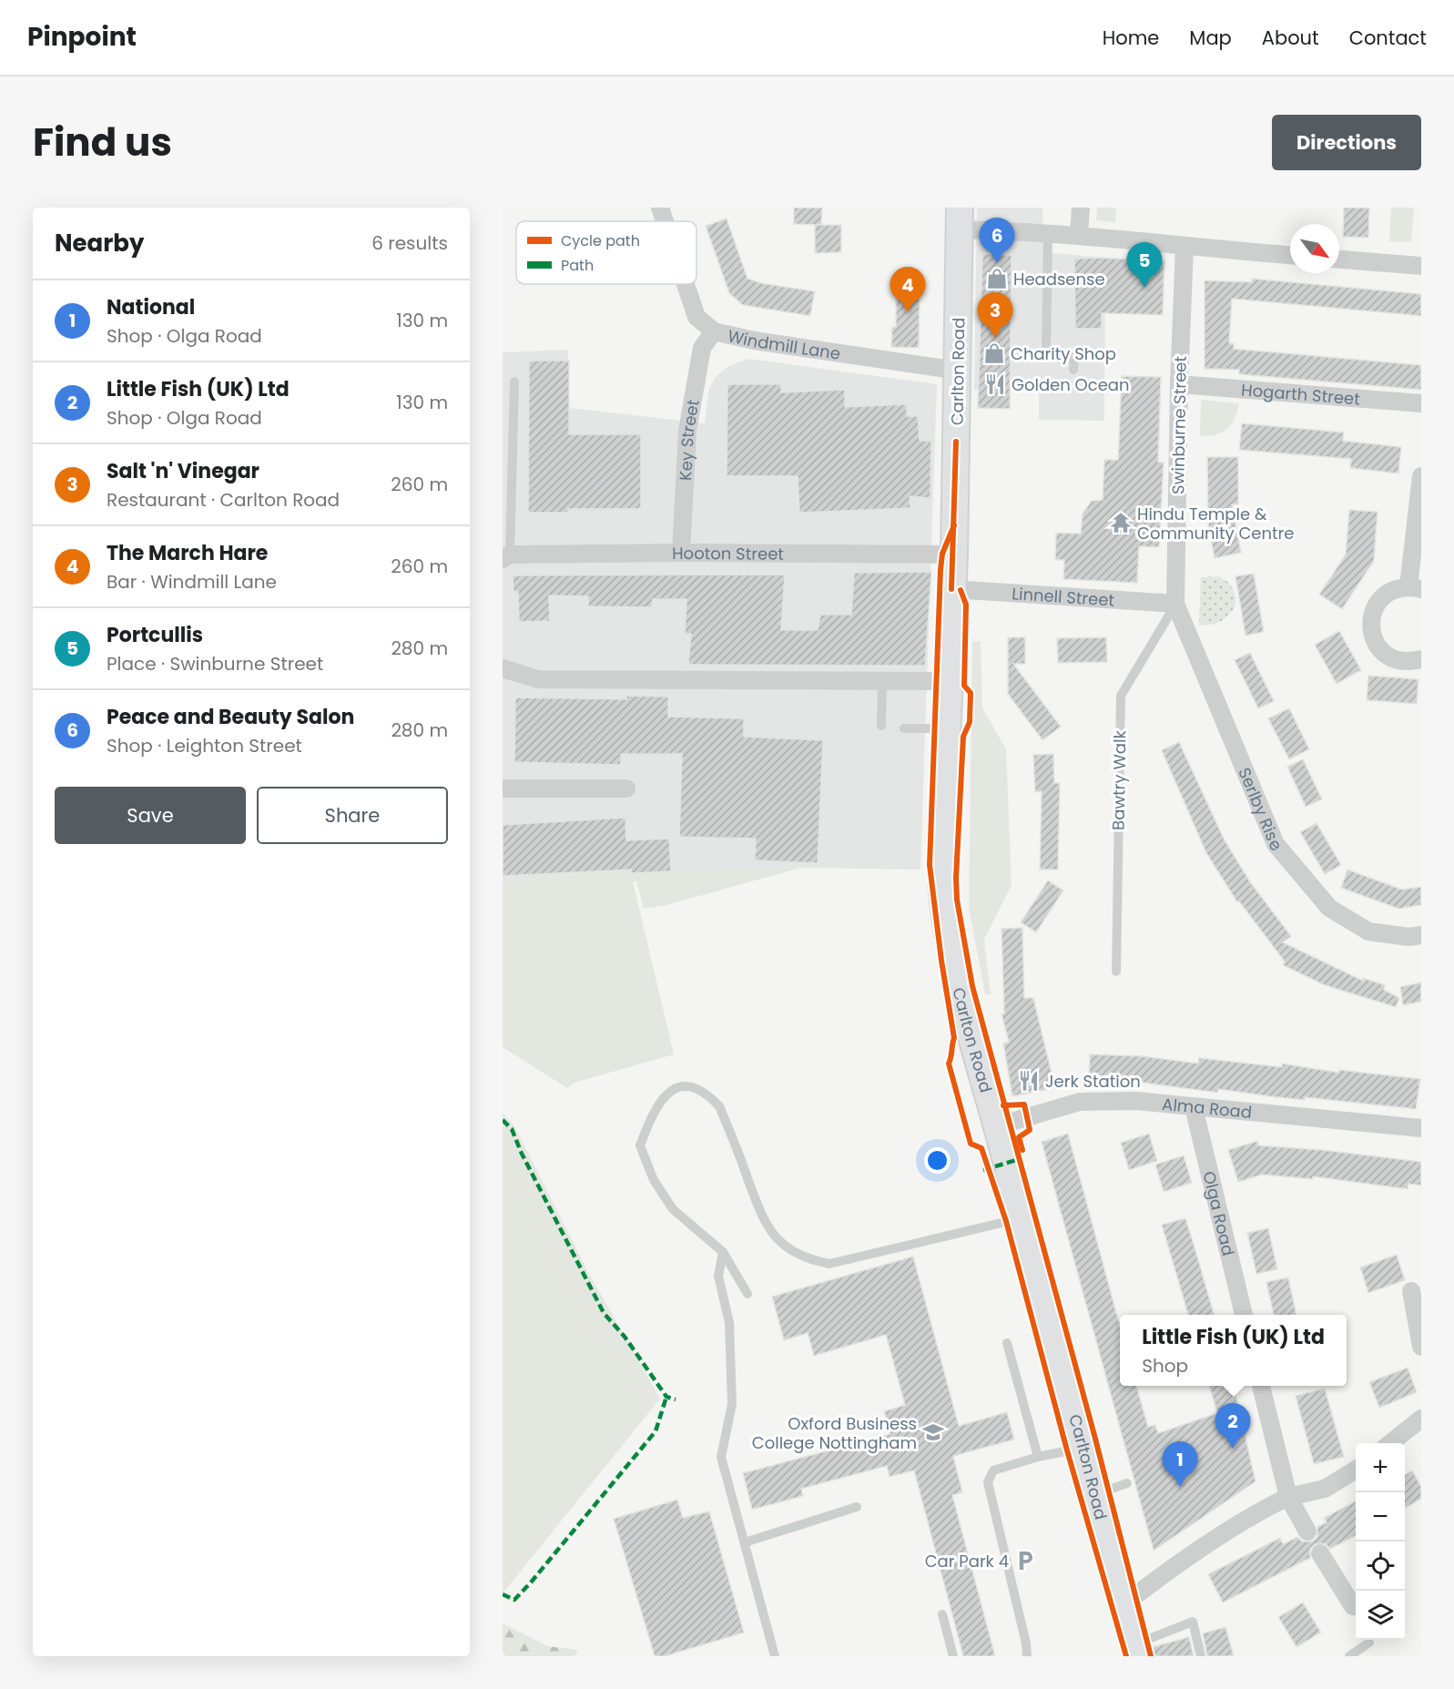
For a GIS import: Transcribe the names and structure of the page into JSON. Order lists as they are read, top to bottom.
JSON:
{
  "streets": {
    "main road": ["Carlton Road"],
    "street": [
      "Windmill Lane",
      "Hogarth Street",
      "Swinburne Street",
      "Key Street",
      "Hooton Street",
      "Linnell Street",
      "Serlby Rise",
      "Alma Road",
      "Olga Road"
    ],
    "lane": ["Bawtry Walk"]
  },
  "crossings": [
    ["Windmill Lane", "Carlton Road"],
    ["Windmill Lane", "Key Street"],
    ["Carlton Road", "Hooton Street"],
    ["Carlton Road", "Linnell Street"],
    ["Carlton Road", "Alma Road"],
    ["Hogarth Street", "Swinburne Street"],
    ["Swinburne Street", "Linnell Street"],
    ["Swinburne Street", "Bawtry Walk"],
    ["Swinburne Street", "Serlby Rise"],
    ["Key Street", "Hooton Street"],
    ["Linnell Street", "Bawtry Walk"],
    ["Linnell Street", "Serlby Rise"],
    ["Bawtry Walk", "Serlby Rise"],
    ["Alma Road", "Olga Road"]
  ],
  "places": {
    "shop": ["Headsense", "Charity Shop"],
    "restaurant": ["Golden Ocean", "Jerk Station"],
    "temple": ["Hindu Temple & Community Centre"],
    "school or university": ["Oxford Business College Nottingham"],
    "parking": ["Car Park 4"]
  },
  "legend": ["Cycle path", "Path"],
  "north": "bottom right",
  "page": {
    "header": "Pinpoint",
    "nav": [
      "Home",
      "Map",
      "About",
      "Contact"
    ],
    "title": "Find us",
    "buttons": [
      "Directions",
      ["Save", "Share"]
    ],
    "heading": ["Nearby", "6 results"],
    "pins": [
      "6",
      "5",
      "4",
      "3",
      "2",
      "1"
    ],
    "list": [
      {
        "mark": "1",
        "name": "National",
        "note": "Shop · Olga Road",
        "value": "130 m"
      },
      {
        "mark": "2",
        "name": "Little Fish (UK) Ltd",
        "note": "Shop · Olga Road",
        "value": "130 m"
      },
      {
        "mark": "3",
        "name": "Salt 'n' Vinegar",
        "note": "Restaurant · Carlton Road",
        "value": "260 m"
      },
      {
        "mark": "4",
        "name": "The March Hare",
        "note": "Bar · Windmill Lane",
        "value": "260 m"
      },
      {
        "mark": "5",
        "name": "Portcullis",
        "note": "Place · Swinburne Street",
        "value": "280 m"
      },
      {
        "mark": "6",
        "name": "Peace and Beauty Salon",
        "note": "Shop · Leighton Street",
        "value": "280 m"
      }
    ],
    "popup": ["Little Fish (UK) Ltd", "Shop"],
    "map_buttons": ["+", "−"]
  }
}
